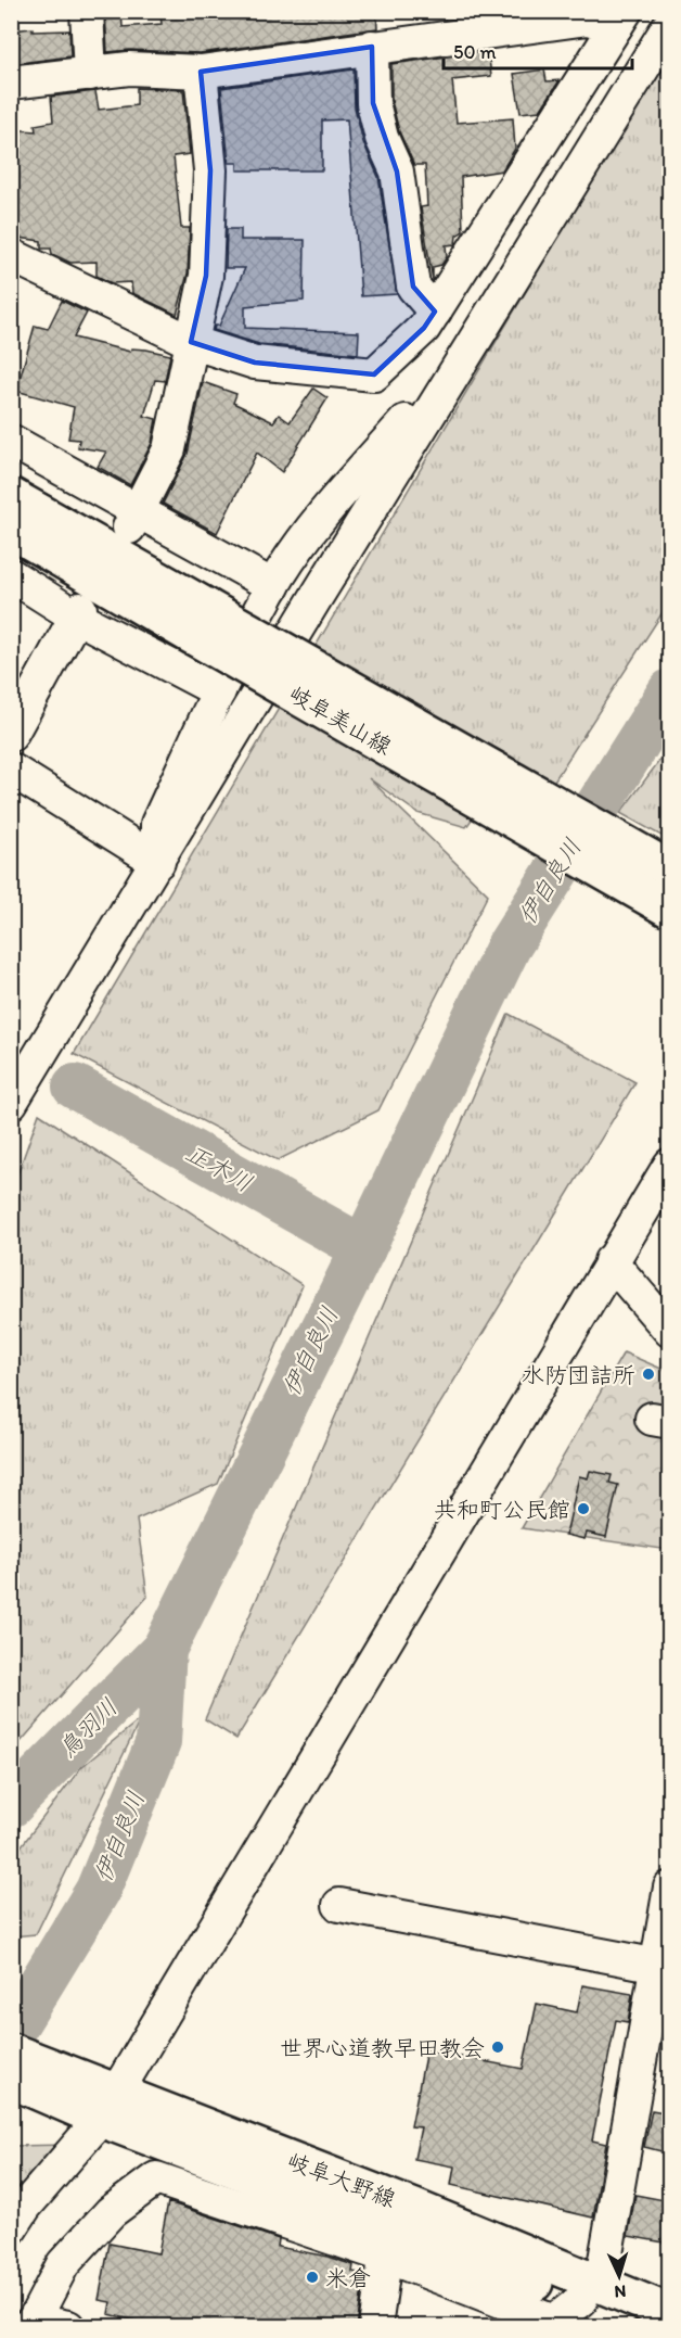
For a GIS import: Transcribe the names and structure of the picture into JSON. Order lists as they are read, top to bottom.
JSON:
{
  "streets": {
    "main road": ["岐阜美山線", "岐阜大野線"]
  },
  "water": ["伊自良川", "正木川", "鳥羽川"],
  "places": [
    "水防団詰所",
    "共和町公民館",
    "世界心道教早田教会",
    "米倉"
  ],
  "scale_bar": "50 m",
  "north": "bottom"
}
